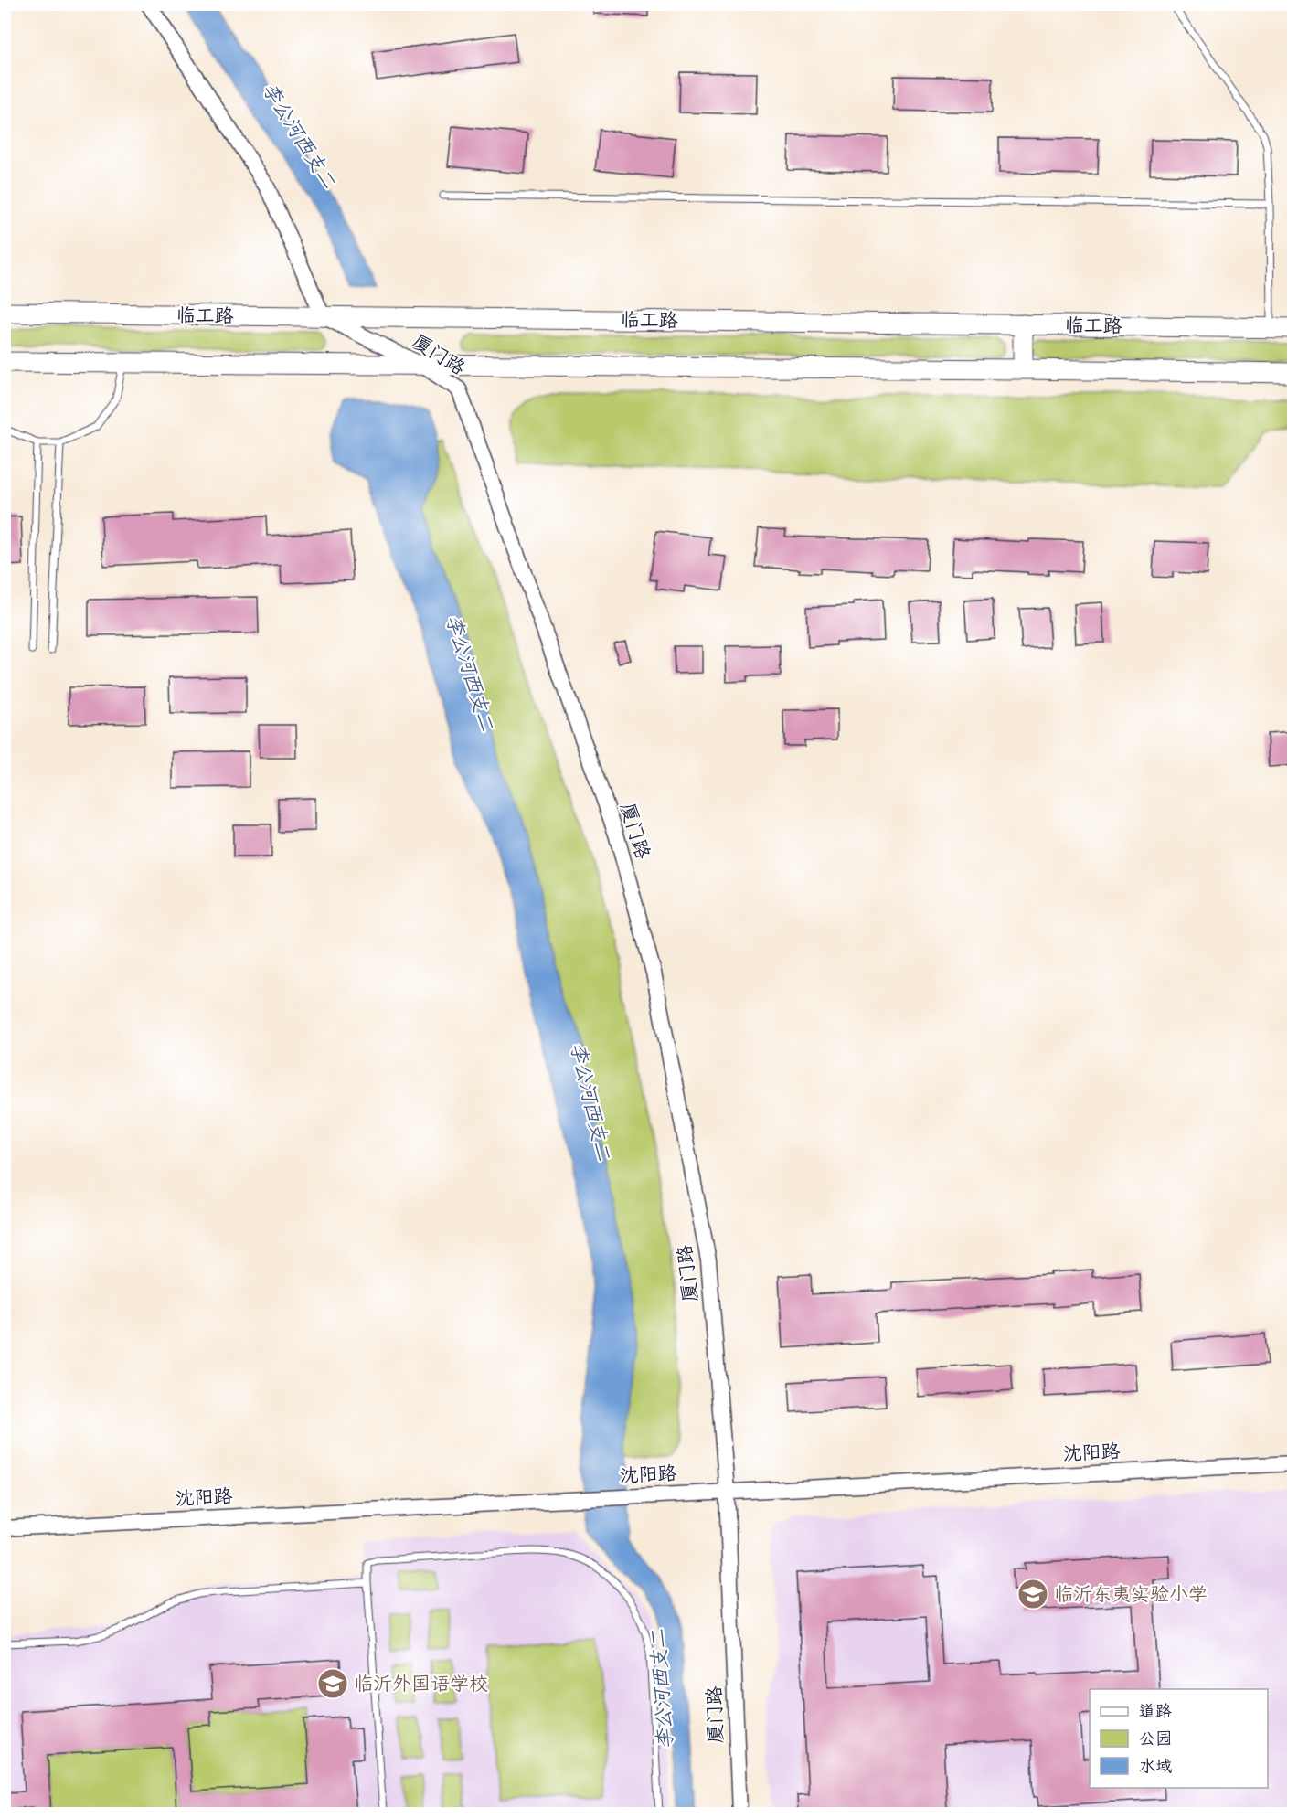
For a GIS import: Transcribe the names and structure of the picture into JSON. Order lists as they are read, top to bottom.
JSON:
{
  "streets": {
    "main road": ["临工路"],
    "street": ["厦门路", "沈阳路"]
  },
  "crossings": [
    ["临工路", "厦门路"],
    ["厦门路", "沈阳路"]
  ],
  "water": ["李公河西支二"],
  "places": {
    "school or university": ["临沂东夷实验小学", "临沂外国语学校"]
  },
  "legend": ["道路", "公园", "水域"]
}
